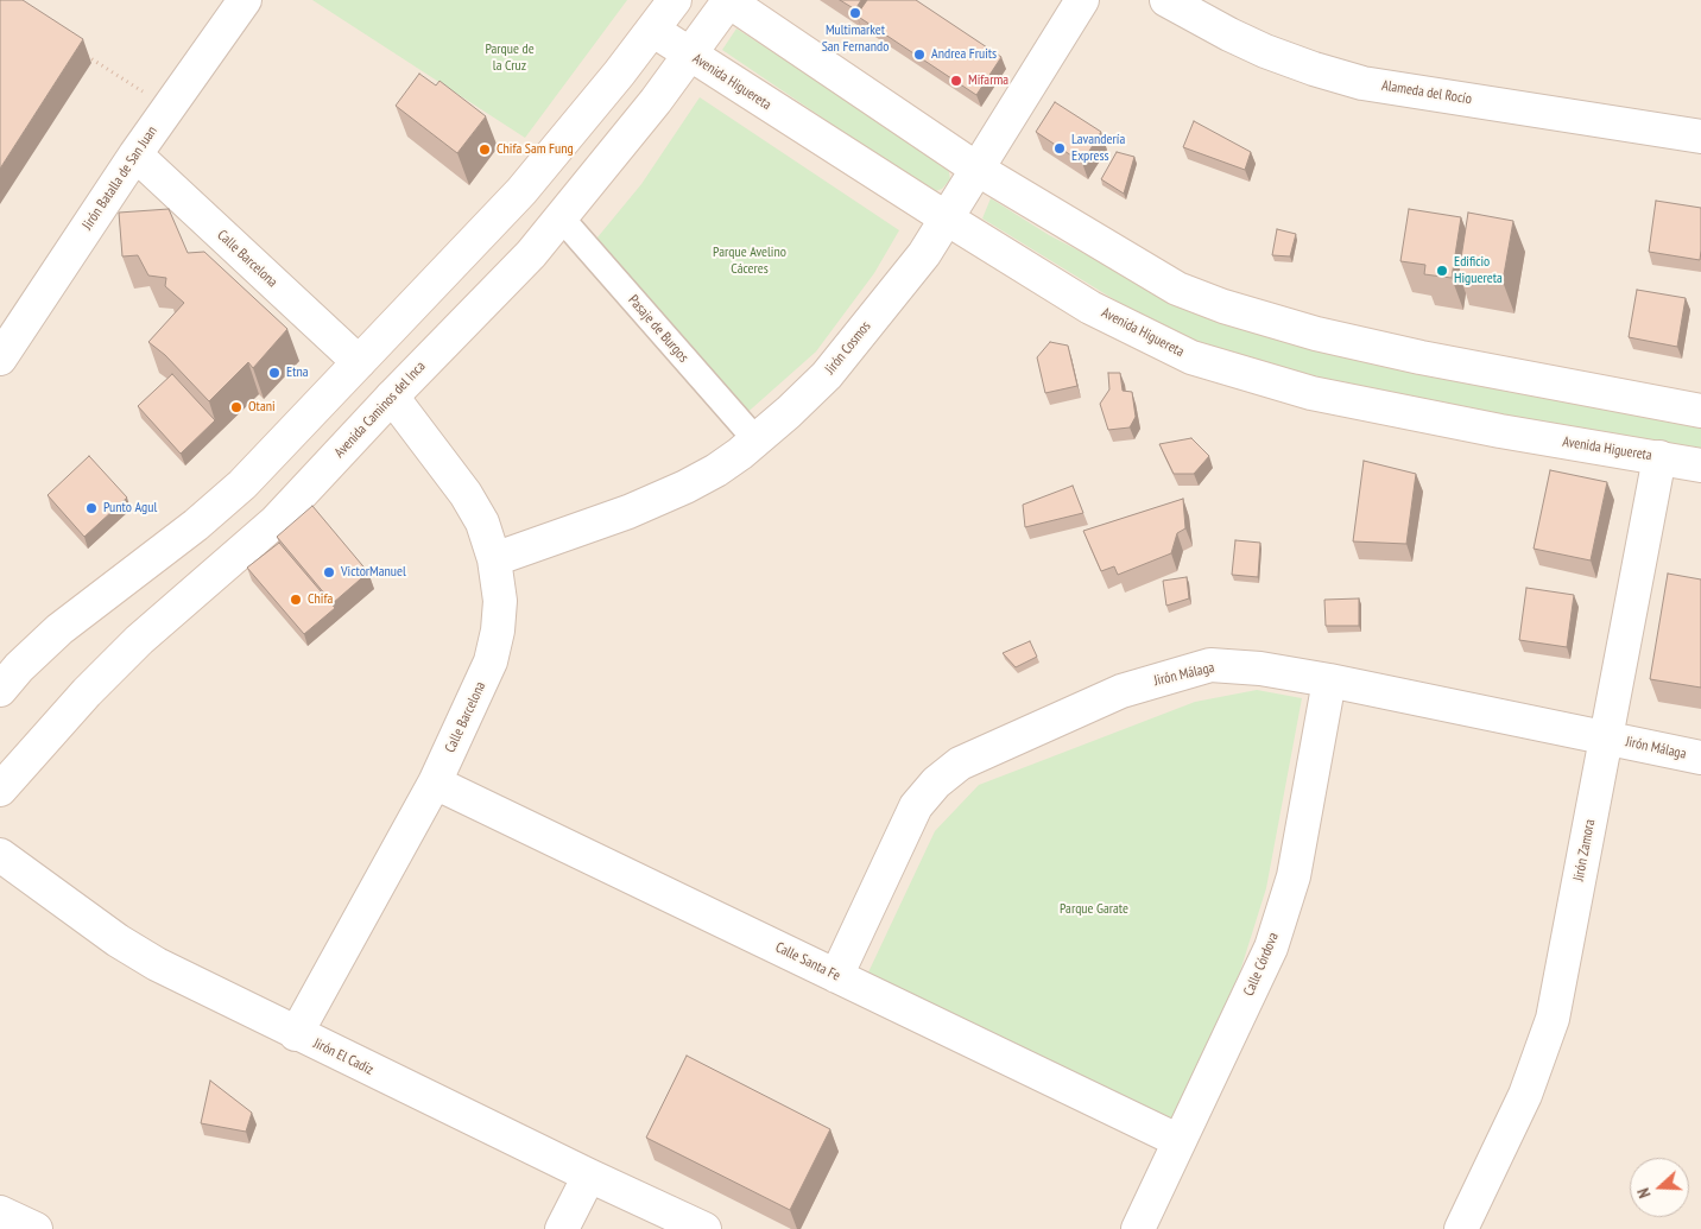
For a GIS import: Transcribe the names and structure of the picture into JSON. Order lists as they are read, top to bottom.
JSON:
{
  "streets": {
    "street": [
      "Avenida Higuereta",
      "Alameda del Rocío",
      "Jirón Batalla de San Juan",
      "Calle Barcelona",
      "Pasaje de Burgos",
      "Jirón Cosmos",
      "Avenida Caminos del Inca",
      "Jirón Málaga",
      "Jirón Zamora",
      "Calle Santa Fe",
      "Calle Córdova",
      "Jirón El Cadiz"
    ]
  },
  "crossings": [
    ["Avenida Higuereta", "Jirón Cosmos"],
    ["Avenida Higuereta", "Avenida Caminos del Inca"],
    ["Avenida Higuereta", "Jirón Zamora"],
    ["Jirón Batalla de San Juan", "Calle Barcelona"],
    ["Calle Barcelona", "Jirón Cosmos"],
    ["Calle Barcelona", "Avenida Caminos del Inca"],
    ["Calle Barcelona", "Calle Santa Fe"],
    ["Calle Barcelona", "Jirón El Cadiz"],
    ["Pasaje de Burgos", "Jirón Cosmos"],
    ["Pasaje de Burgos", "Avenida Caminos del Inca"],
    ["Jirón Málaga", "Jirón Zamora"],
    ["Jirón Málaga", "Calle Santa Fe"],
    ["Jirón Málaga", "Calle Córdova"],
    ["Calle Santa Fe", "Calle Córdova"]
  ],
  "parks": ["Parque de la Cruz", "Parque Avelino Cáceres", "Parque Garate"],
  "places": [
    "Multimarket San Fernando",
    "Andrea Fruits",
    "Mifarma",
    "Lavandería Express",
    "Chifa Sam Fung",
    "Edificio Higuereta",
    "Etna",
    "Otani",
    "Punto Agul",
    "VictorManuel",
    "Chifa"
  ],
  "north": "left"
}
